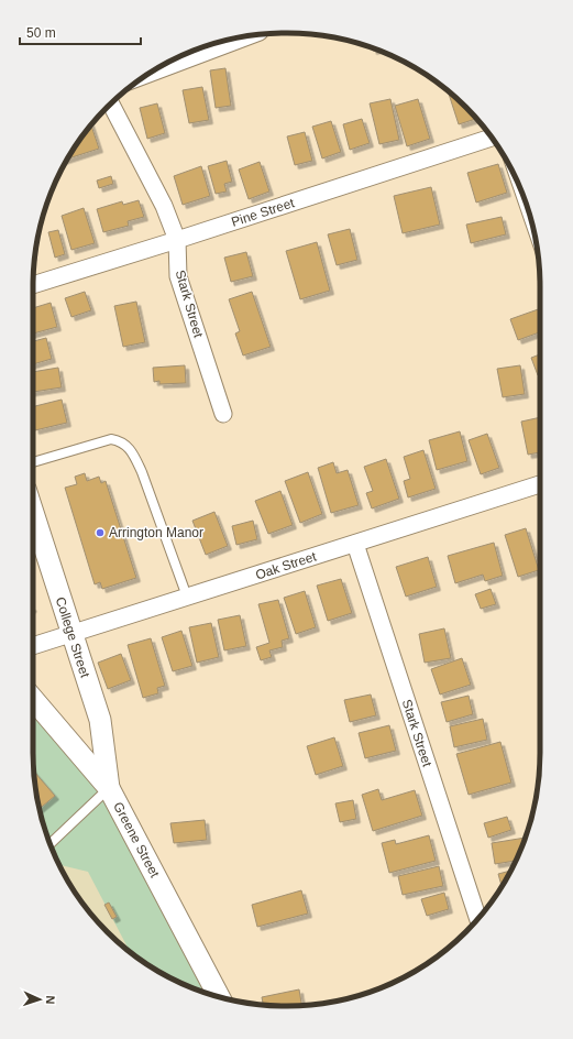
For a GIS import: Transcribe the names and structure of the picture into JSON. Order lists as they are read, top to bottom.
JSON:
{
  "streets": {
    "street": [
      "Pine Street",
      "Stark Street",
      "Oak Street",
      "College Street",
      "Greene Street"
    ]
  },
  "crossings": [
    ["Pine Street", "Stark Street"],
    ["Stark Street", "Oak Street"],
    ["Oak Street", "College Street"],
    ["College Street", "Greene Street"]
  ],
  "places": ["Arrington Manor"],
  "scale_bar": "50 m",
  "north": "right"
}
